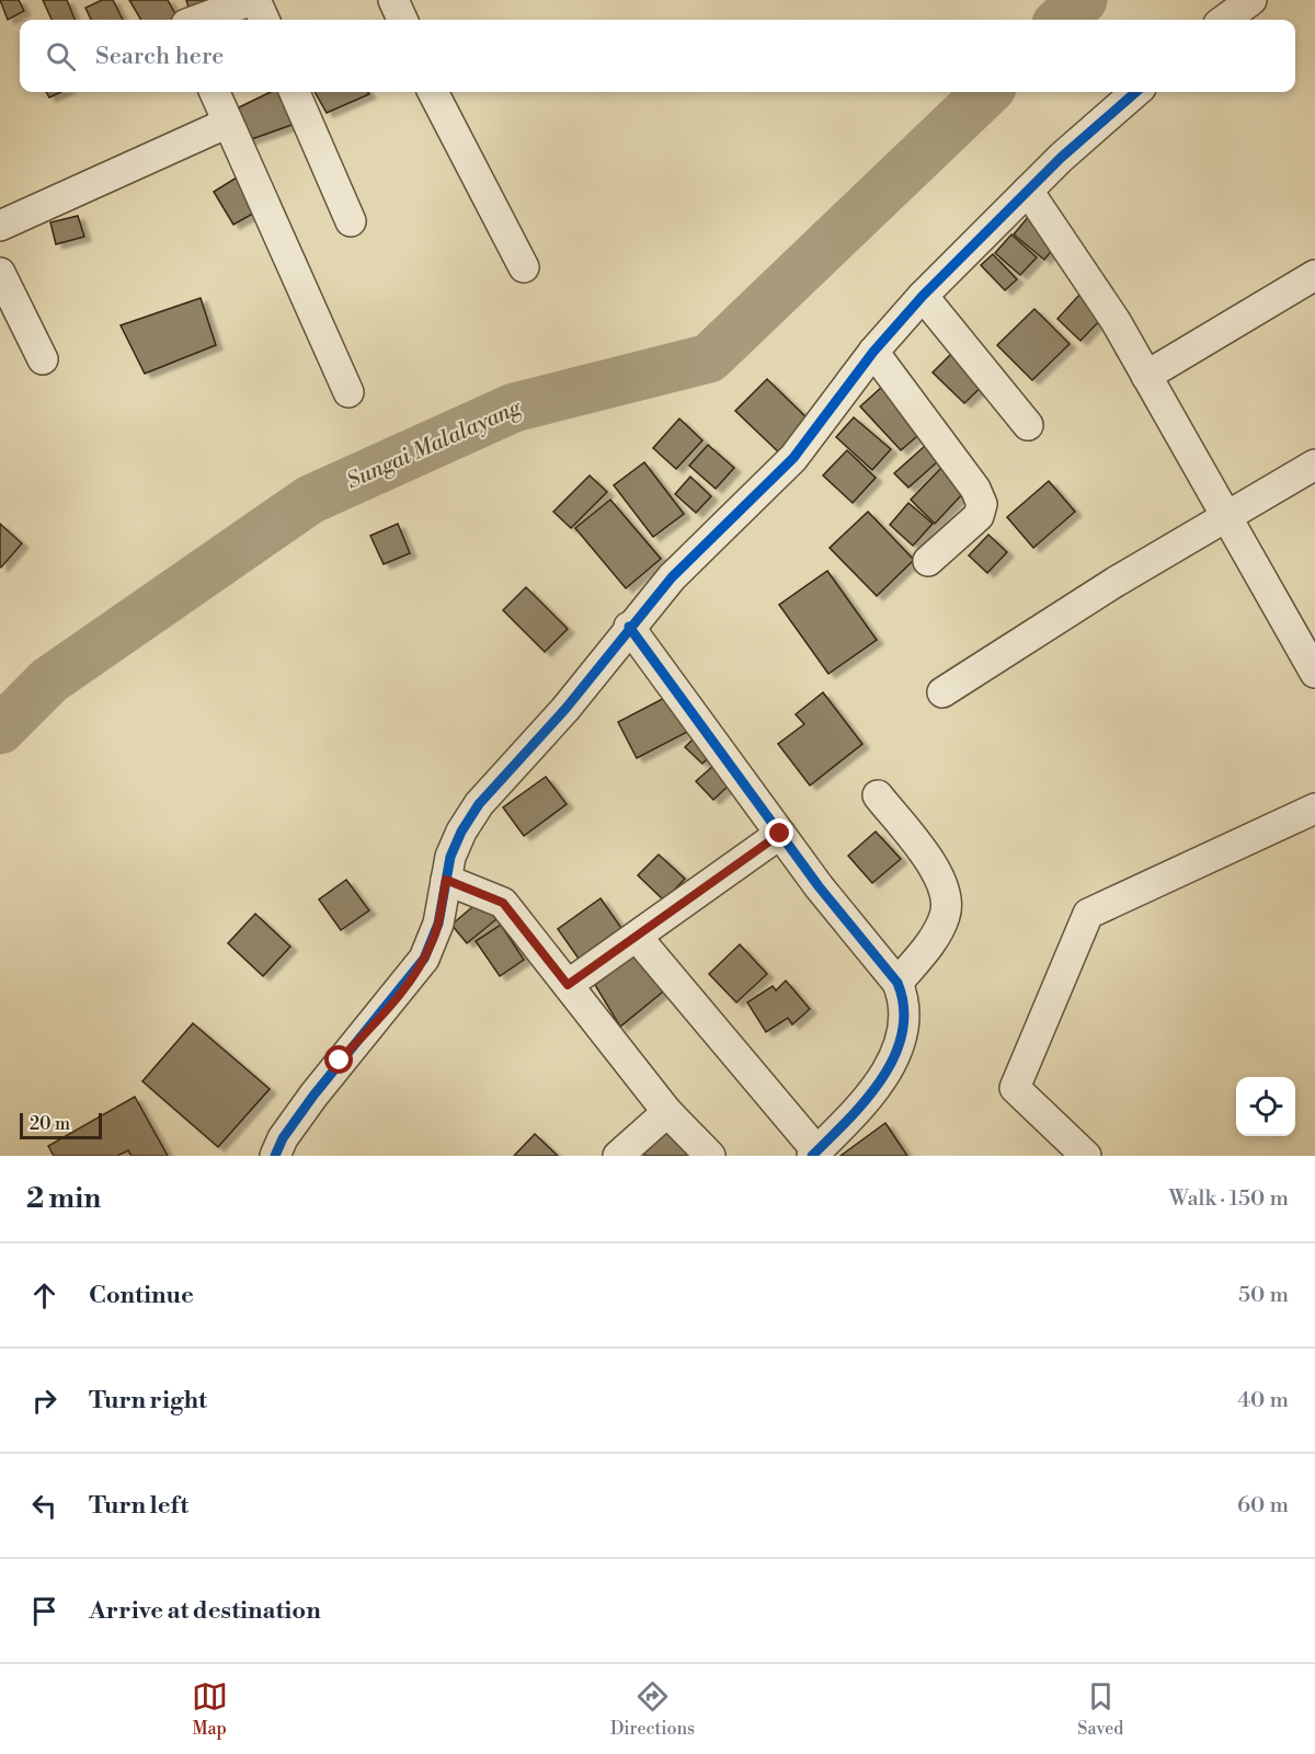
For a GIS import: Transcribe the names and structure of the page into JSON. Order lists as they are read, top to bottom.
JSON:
{
  "water": ["Sungai Malalayang"],
  "scale_bar": "20 m",
  "page": {
    "search": "Search here",
    "scale": "20 m",
    "heading": ["2 min", "Walk · 150 m"],
    "list": [
      ["Continue", "50 m"],
      ["Turn right", "40 m"],
      ["Turn left", "60 m"],
      "Arrive at destination"
    ],
    "nav": ["Map", "Directions", "Saved"]
  }
}
